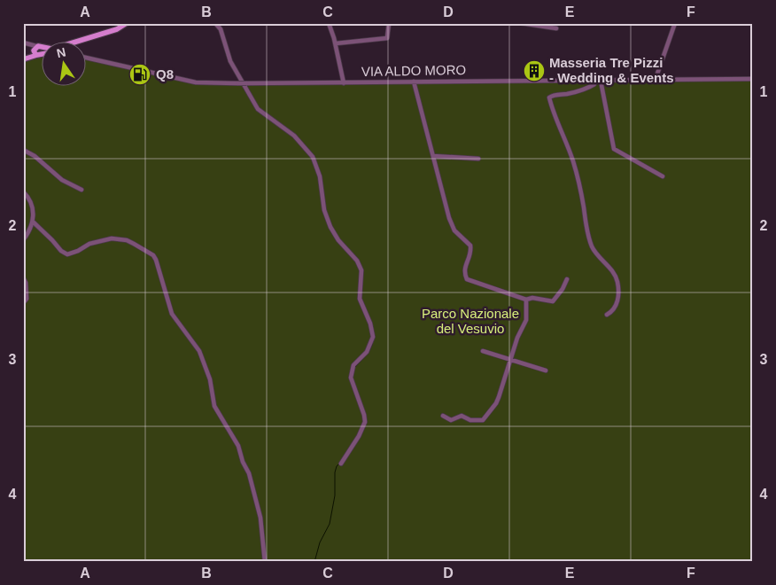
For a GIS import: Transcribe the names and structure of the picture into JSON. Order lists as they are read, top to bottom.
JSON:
{
  "streets": {
    "street": ["VIA ALDO MORO"]
  },
  "parks": ["Parco Nazionale del Vesuvio"],
  "places": {
    "building": ["Masseria Tre Pizzi - Wedding & Events"],
    "fuel station": ["Q8"]
  },
  "north": "top",
  "grid": {
    "columns": [
      "A",
      "B",
      "C",
      "D",
      "E",
      "F"
    ],
    "rows": [
      "1",
      "2",
      "3",
      "4"
    ]
  }
}
